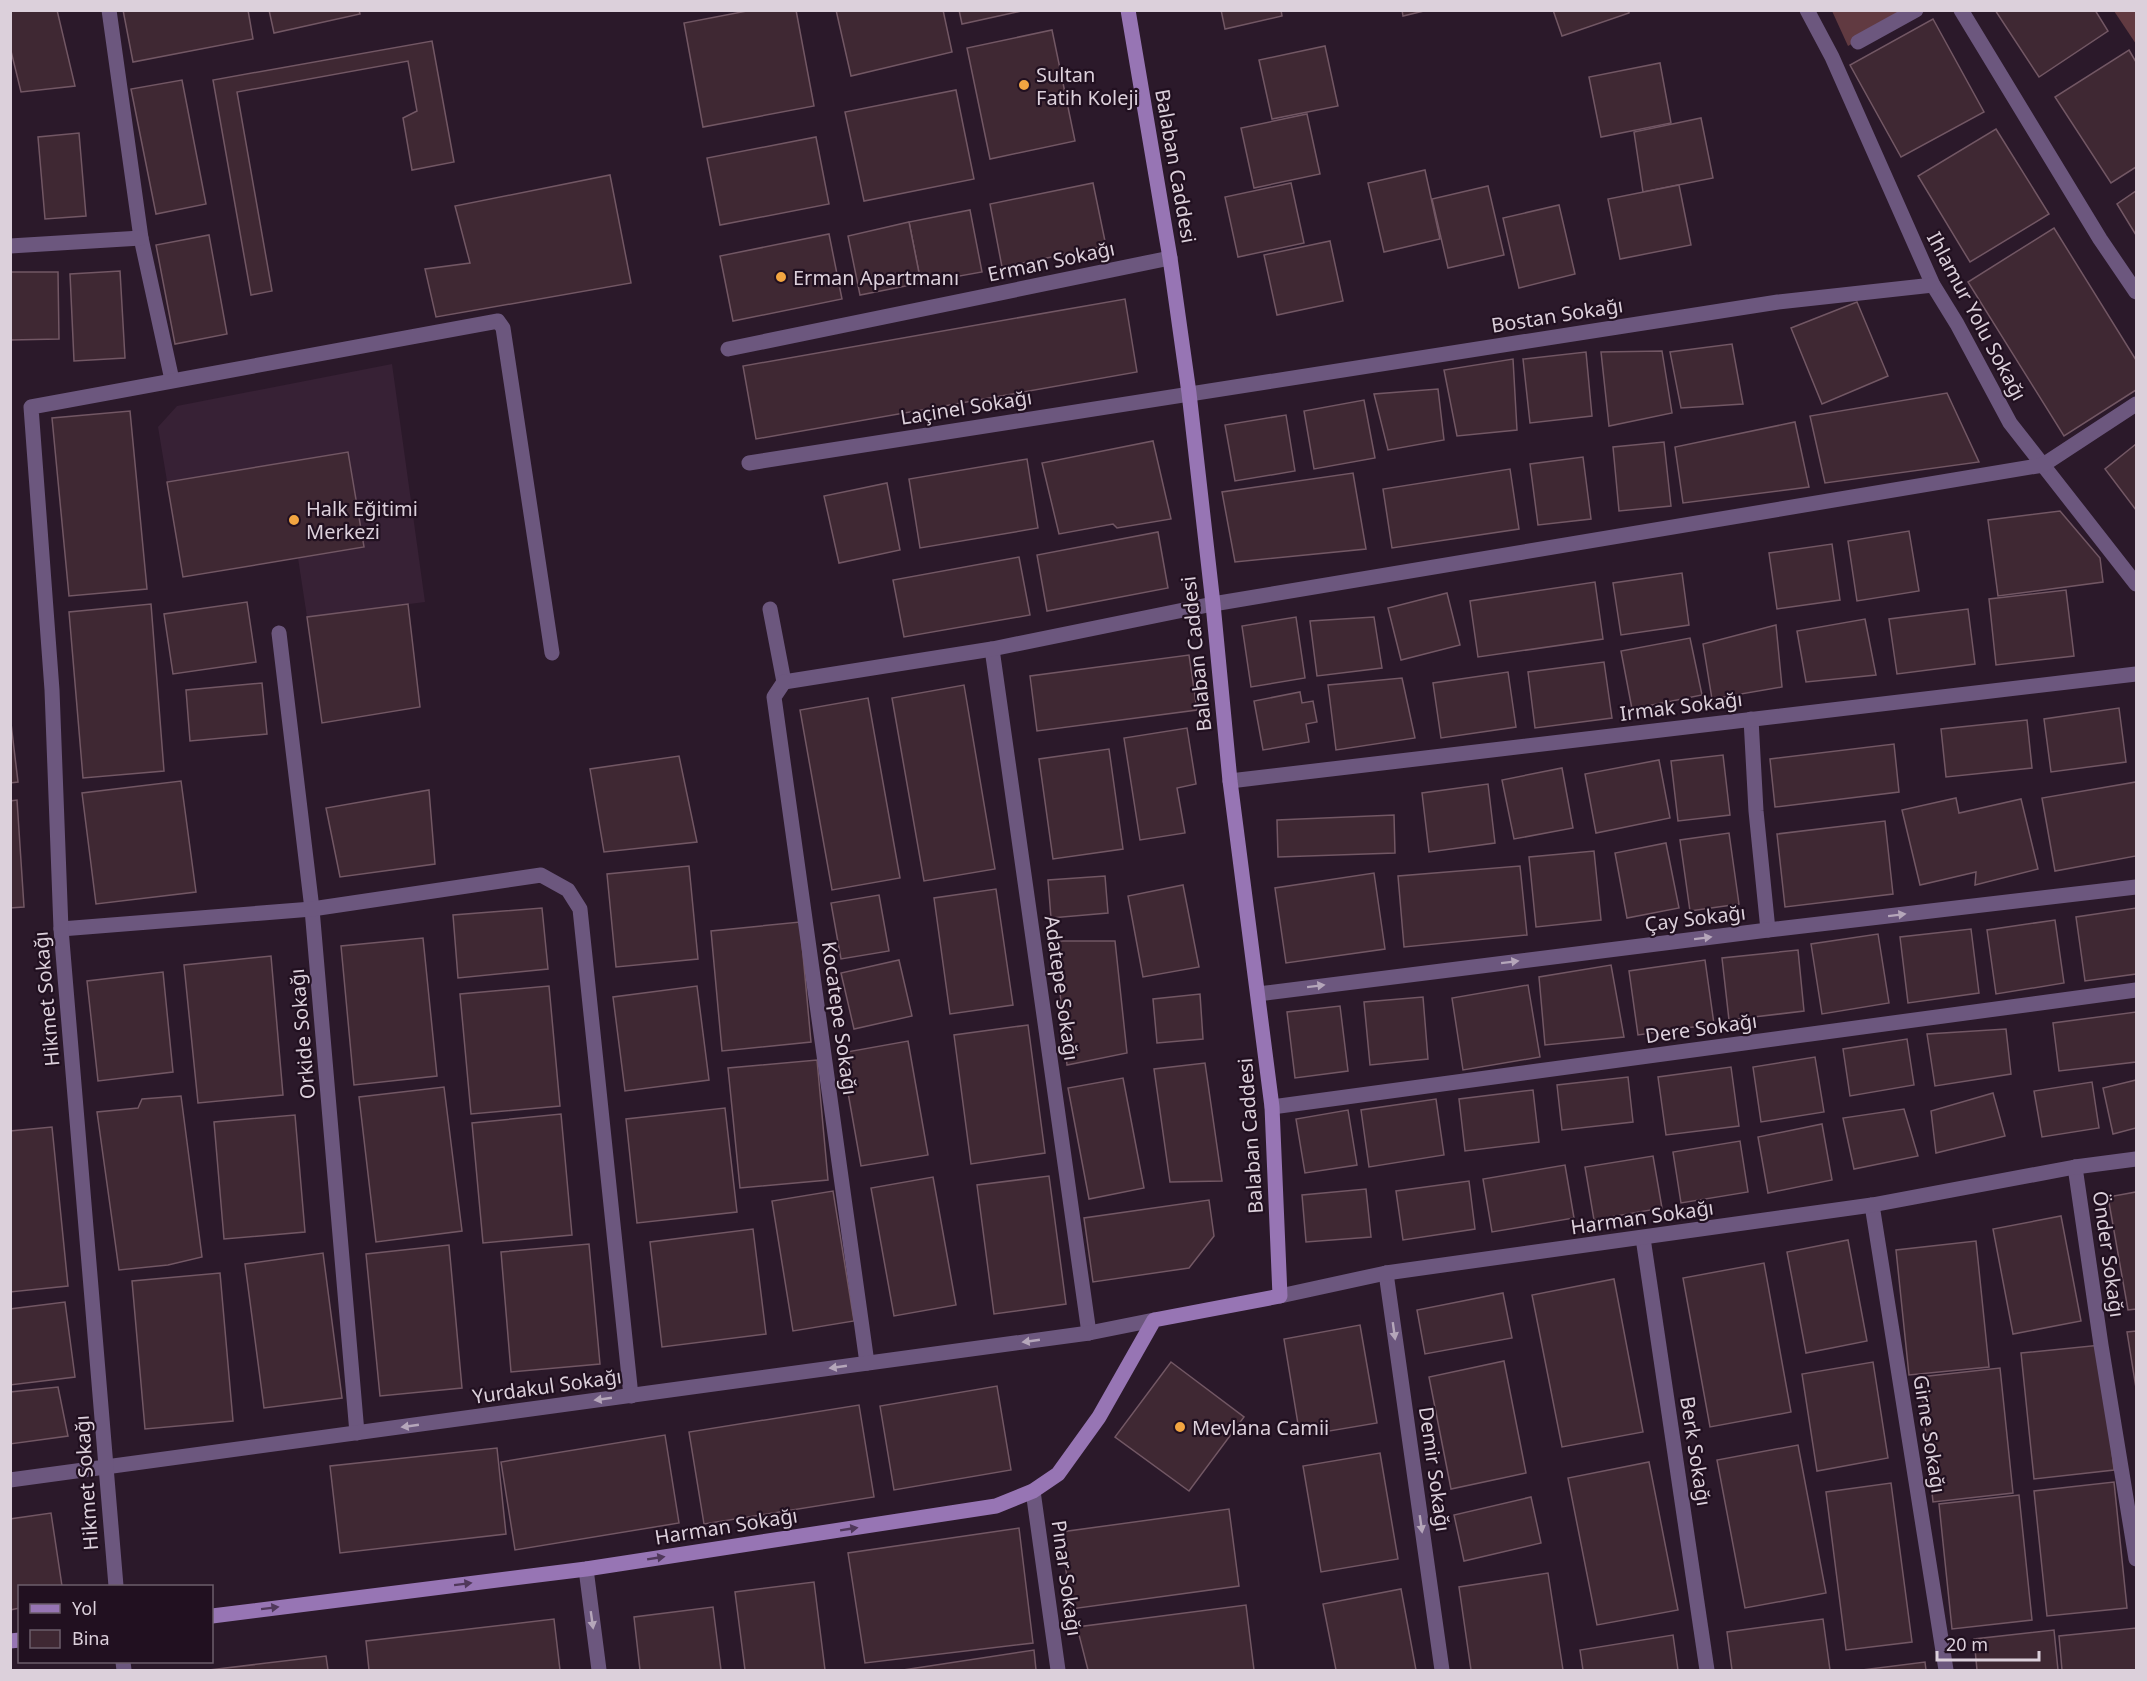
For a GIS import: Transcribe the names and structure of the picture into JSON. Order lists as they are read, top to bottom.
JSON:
{
  "streets": {
    "street": [
      "Balaban Caddesi",
      "Erman Sokağı",
      "Bostan Sokağı",
      "Ihlamur Yolu Sokağı",
      "Laçinel Sokağı",
      "Irmak Sokağı",
      "Çay Sokağı",
      "Adatepe Sokağı",
      "Hikmet Sokağı",
      "Kocatepe Sokağı",
      "Dere Sokağı",
      "Orkide Sokağı",
      "Harman Sokağı",
      "Önder Sokağı",
      "Yurdakul Sokağı",
      "Girne Sokağı",
      "Berk Sokağı",
      "Demir Sokağı",
      "Pınar Sokağı"
    ]
  },
  "crossings": [
    ["Balaban Caddesi", "Erman Sokağı"],
    ["Balaban Caddesi", "Bostan Sokağı"],
    ["Balaban Caddesi", "Laçinel Sokağı"],
    ["Balaban Caddesi", "Irmak Sokağı"],
    ["Balaban Caddesi", "Çay Sokağı"],
    ["Balaban Caddesi", "Dere Sokağı"],
    ["Balaban Caddesi", "Harman Sokağı"],
    ["Bostan Sokağı", "Ihlamur Yolu Sokağı"],
    ["Bostan Sokağı", "Laçinel Sokağı"],
    ["Adatepe Sokağı", "Harman Sokağı"],
    ["Adatepe Sokağı", "Yurdakul Sokağı"],
    ["Hikmet Sokağı", "Yurdakul Sokağı"],
    ["Kocatepe Sokağı", "Yurdakul Sokağı"],
    ["Orkide Sokağı", "Yurdakul Sokağı"],
    ["Harman Sokağı", "Önder Sokağı"],
    ["Harman Sokağı", "Yurdakul Sokağı"],
    ["Harman Sokağı", "Girne Sokağı"],
    ["Harman Sokağı", "Berk Sokağı"],
    ["Harman Sokağı", "Demir Sokağı"],
    ["Harman Sokağı", "Pınar Sokağı"]
  ],
  "one_way": [
    "Çay Sokağı",
    "Harman Sokağı",
    "Yurdakul Sokağı",
    "Demir Sokağı"
  ],
  "places": [
    "Sultan Fatih Koleji",
    "Erman Apartmanı",
    "Halk Eğitimi Merkezi",
    "Mevlana Camii"
  ],
  "legend": ["Yol", "Bina"],
  "scale_bar": "20 m"
}
